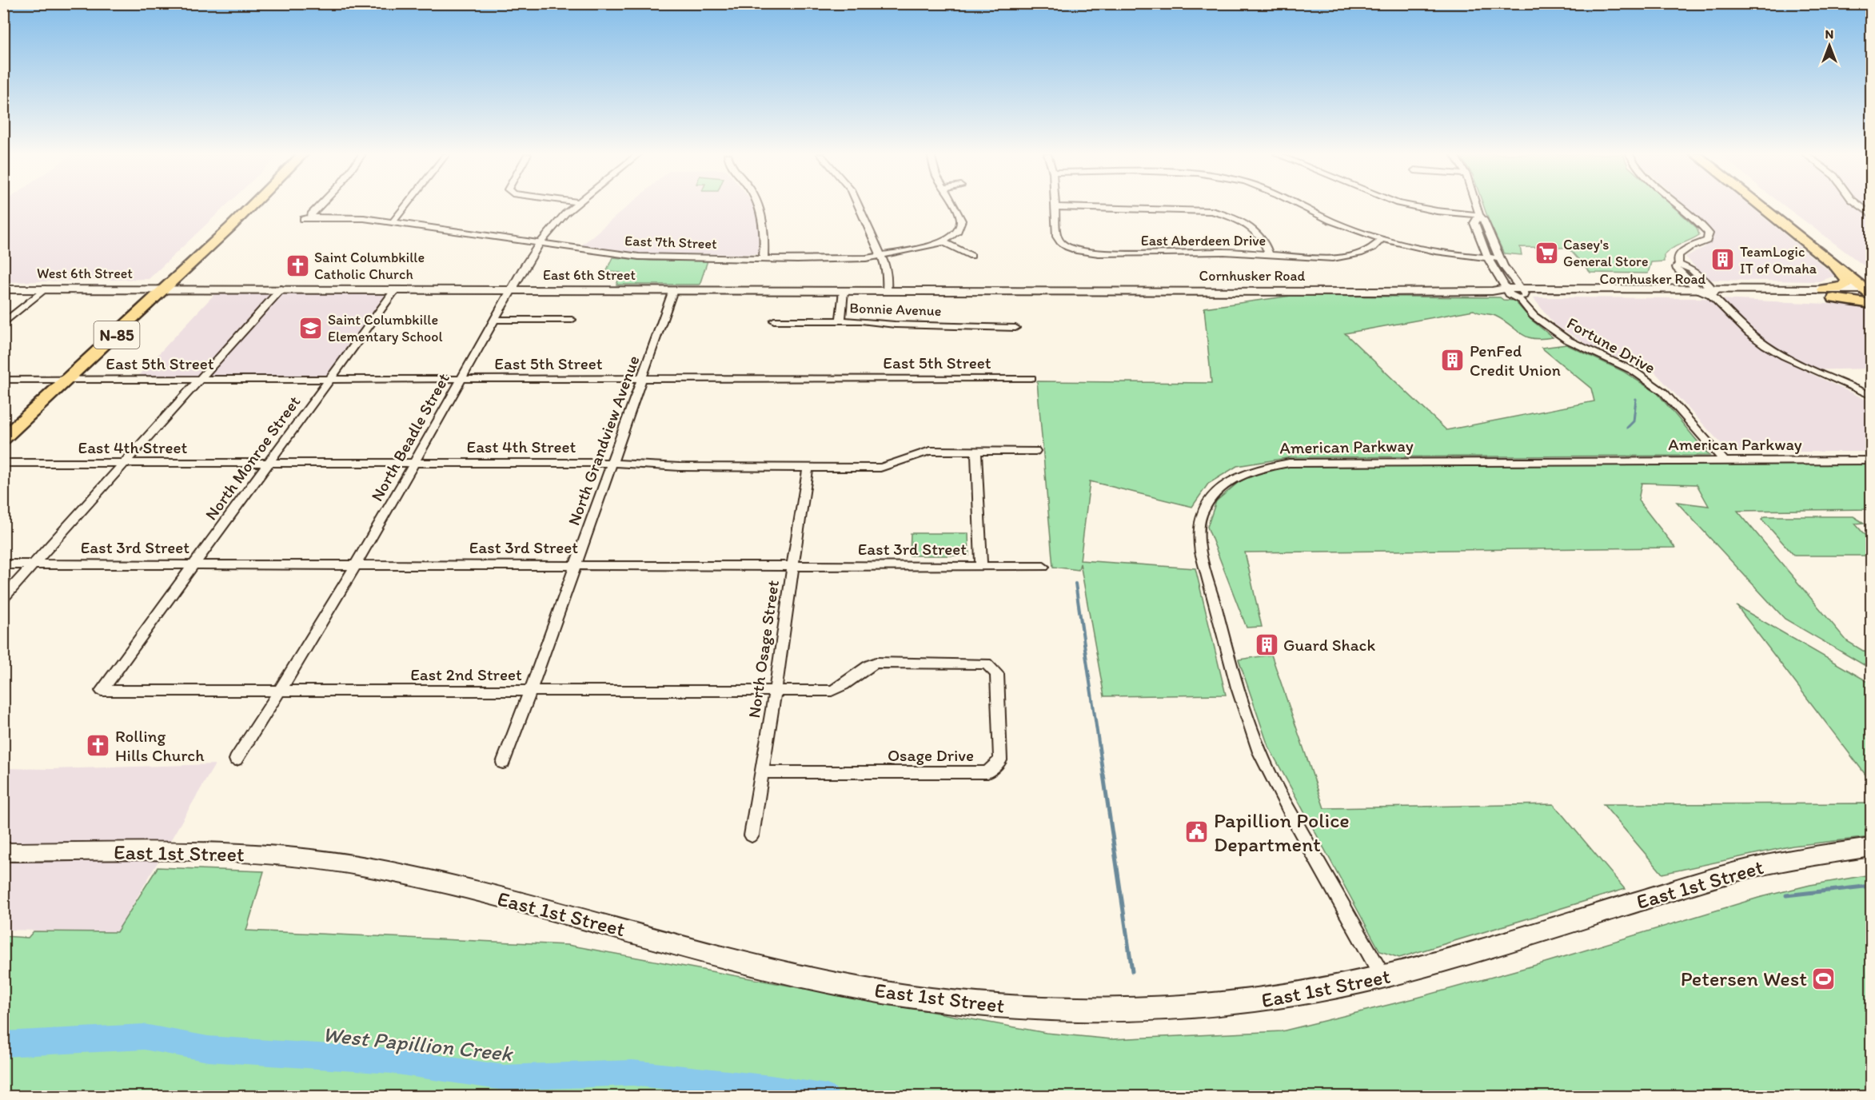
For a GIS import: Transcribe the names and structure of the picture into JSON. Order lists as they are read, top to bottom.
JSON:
{
  "streets": {
    "main road": [
      "West 6th Street",
      "East 6th Street",
      "Cornhusker Road",
      "N-85",
      "East 1st Street"
    ],
    "street": [
      "East Aberdeen Drive",
      "East 7th Street",
      "Bonnie Avenue",
      "Fortune Drive",
      "East 5th Street",
      "North Beadle Street",
      "North Grandview Avenue",
      "American Parkway",
      "East 4th Street",
      "North Monroe Street",
      "East 3rd Street",
      "North Osage Street",
      "East 2nd Street",
      "Osage Drive"
    ]
  },
  "crossings": [
    ["East 7th Street", "North Beadle Street"],
    ["West 6th Street", "East 6th Street"],
    ["West 6th Street", "N-85"],
    ["East 6th Street", "Cornhusker Road"],
    ["East 6th Street", "N-85"],
    ["East 6th Street", "North Beadle Street"],
    ["East 6th Street", "North Grandview Avenue"],
    ["East 6th Street", "North Monroe Street"],
    ["Cornhusker Road", "Fortune Drive"],
    ["N-85", "East 5th Street"],
    ["Fortune Drive", "American Parkway"],
    ["East 5th Street", "North Beadle Street"],
    ["East 5th Street", "North Grandview Avenue"],
    ["East 5th Street", "North Monroe Street"],
    ["North Beadle Street", "East 4th Street"],
    ["North Beadle Street", "East 3rd Street"],
    ["North Beadle Street", "East 2nd Street"],
    ["North Grandview Avenue", "East 4th Street"],
    ["North Grandview Avenue", "East 3rd Street"],
    ["North Grandview Avenue", "East 2nd Street"],
    ["American Parkway", "East 1st Street"],
    ["East 4th Street", "North Monroe Street"],
    ["East 4th Street", "North Osage Street"],
    ["North Monroe Street", "East 3rd Street"],
    ["North Monroe Street", "East 2nd Street"],
    ["East 3rd Street", "North Osage Street"],
    ["North Osage Street", "East 2nd Street"],
    ["North Osage Street", "Osage Drive"],
    ["East 2nd Street", "Osage Drive"]
  ],
  "water": ["West Papillion Creek"],
  "places": {
    "supermarket": ["Casey's General Store"],
    "building": ["TeamLogic IT of Omaha", "PenFed Credit Union", "Guard Shack"],
    "church": ["Saint Columbkille Catholic Church", "Rolling Hills Church"],
    "school or university": ["Saint Columbkille Elementary School"],
    "public building": ["Papillion Police Department"],
    "sports": ["Petersen West"]
  },
  "north": "top"
}
